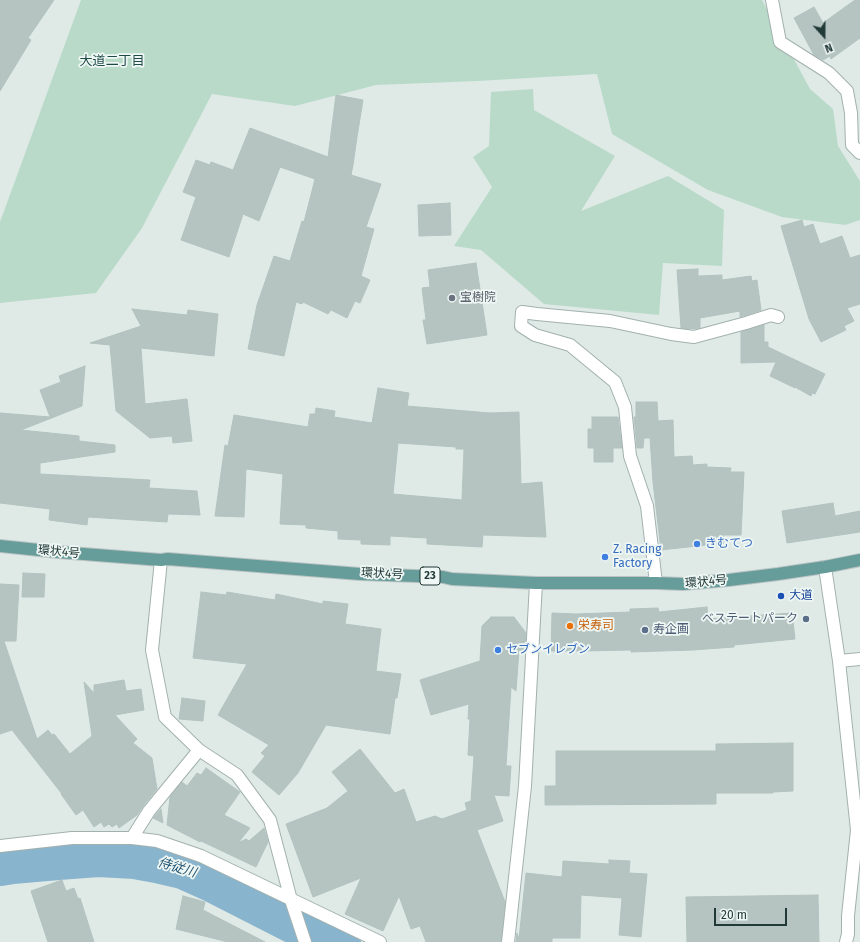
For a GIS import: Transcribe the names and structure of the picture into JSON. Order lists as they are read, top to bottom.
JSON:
{
  "streets": {
    "main road": ["環状4号", "23"]
  },
  "districts": ["大道二丁目"],
  "water": ["侍従川"],
  "places": [
    "宝樹院",
    "きむてつ",
    "Z. Racing Factory",
    "大道",
    "べステートパーク",
    "栄寿司",
    "寿企画",
    "セブンイレブン"
  ],
  "scale_bar": "20 m",
  "north": "bottom"
}
